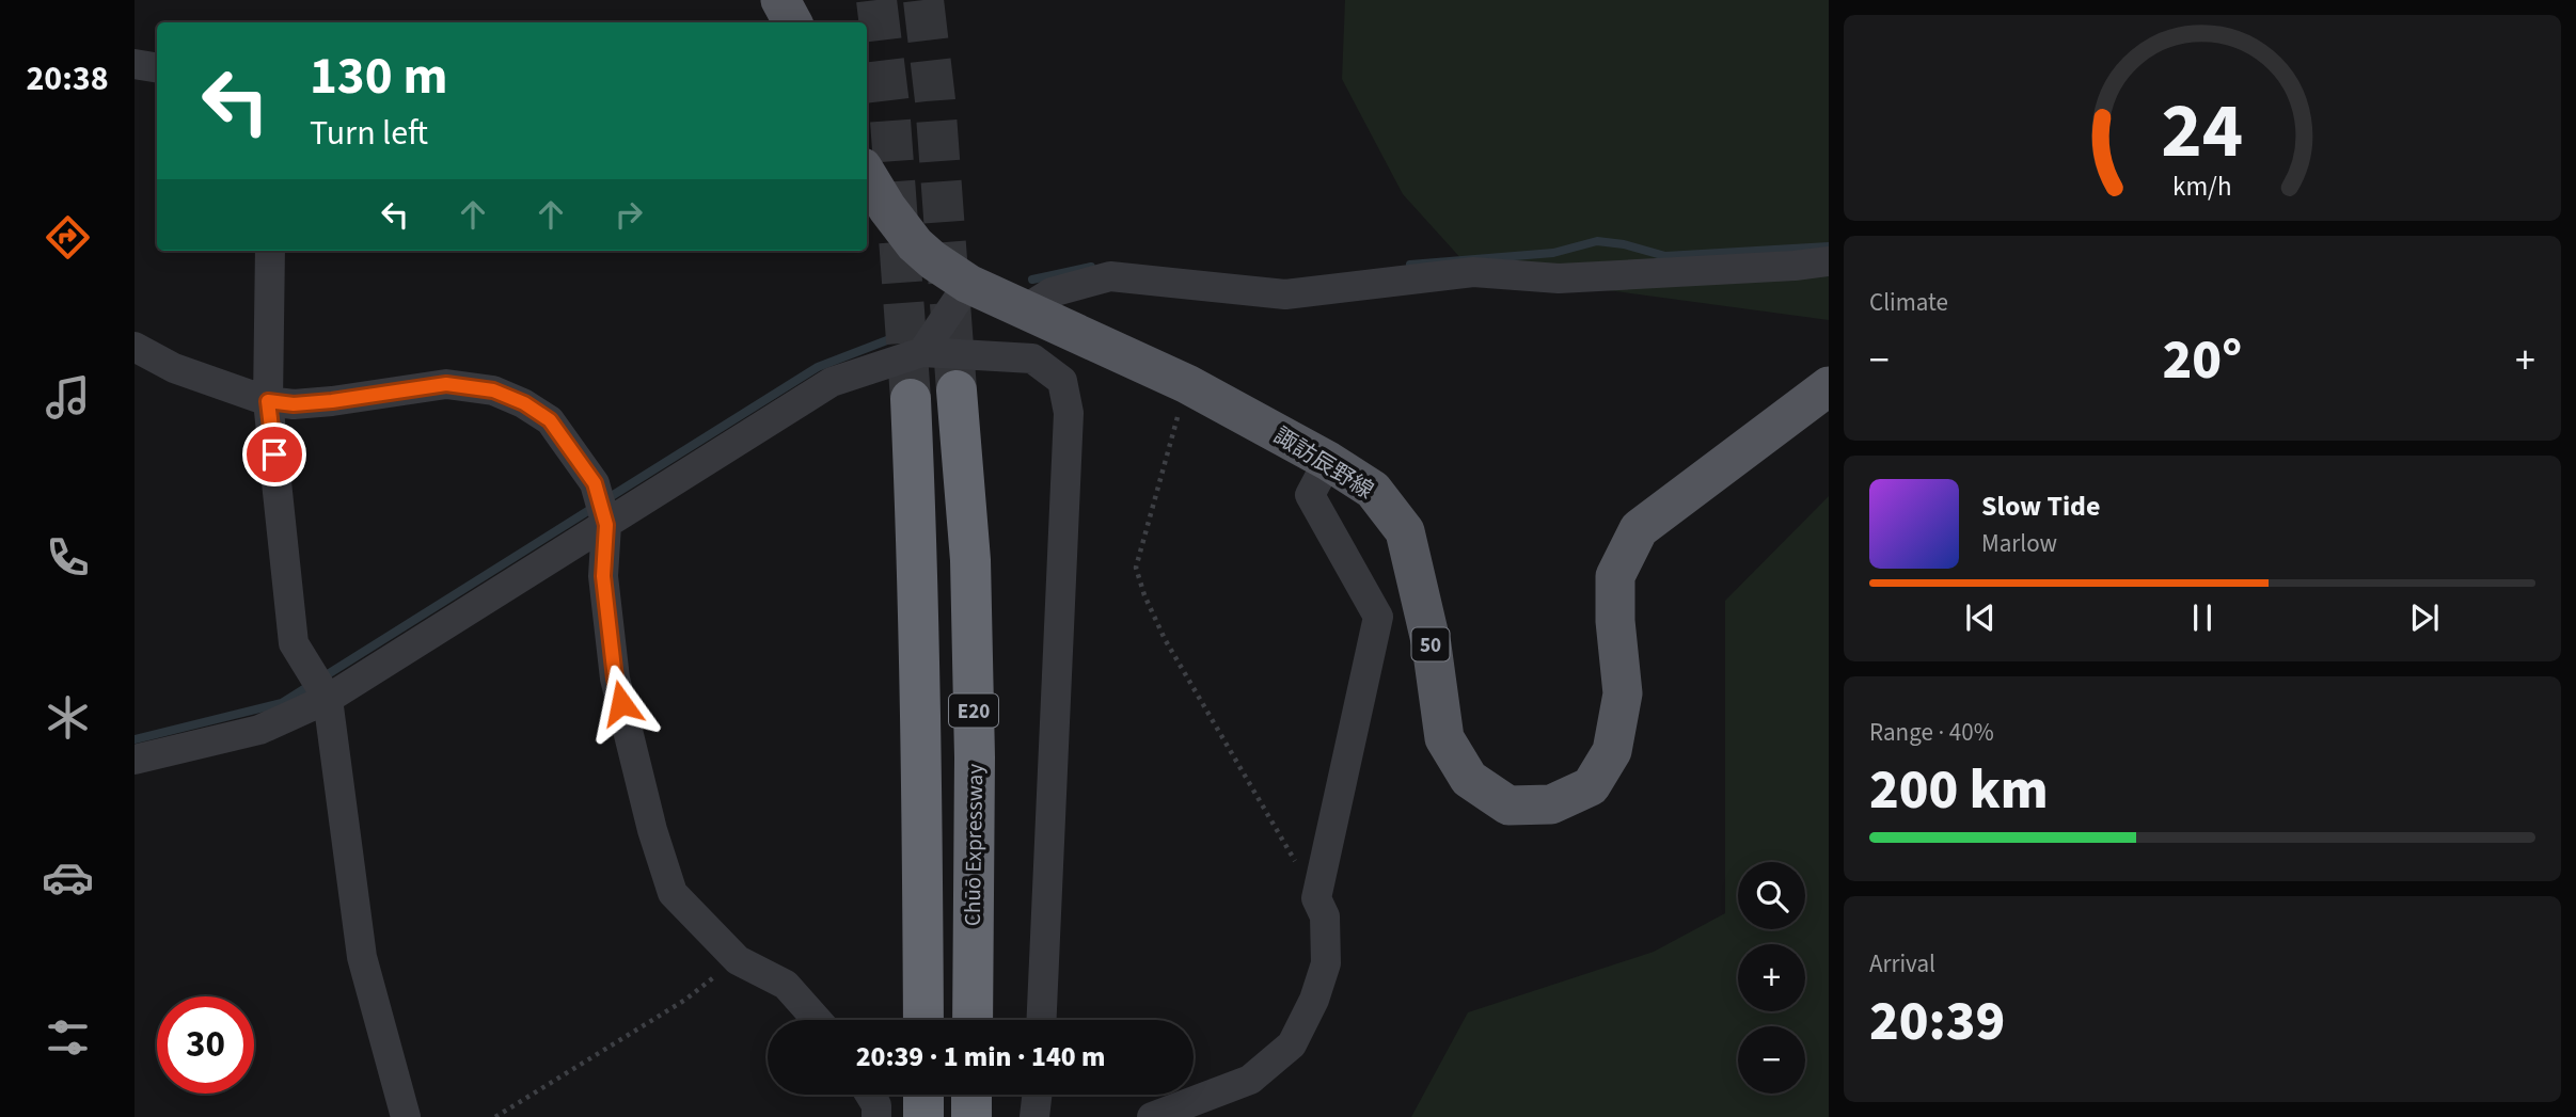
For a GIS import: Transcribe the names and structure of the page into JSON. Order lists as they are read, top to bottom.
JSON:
{
  "streets": {
    "highway": ["E20", "Chūō Expressway"],
    "main road": ["諏訪辰野線", "50"]
  },
  "page": {
    "tabs": "20:38",
    "turn": ["130 m", "Turn left"],
    "tile": [
      "Climate",
      ["Range · 40%", "200 km"],
      ["Arrival", "20:39"]
    ],
    "heat": ["−", "20°", "+"],
    "song": ["Slow Tide", "Marlow"],
    "map_buttons": ["+", "−"],
    "limit": "30",
    "trip": "20:39 · 1 min · 140 m",
    "gauge": ["24", "km/h"]
  }
}
